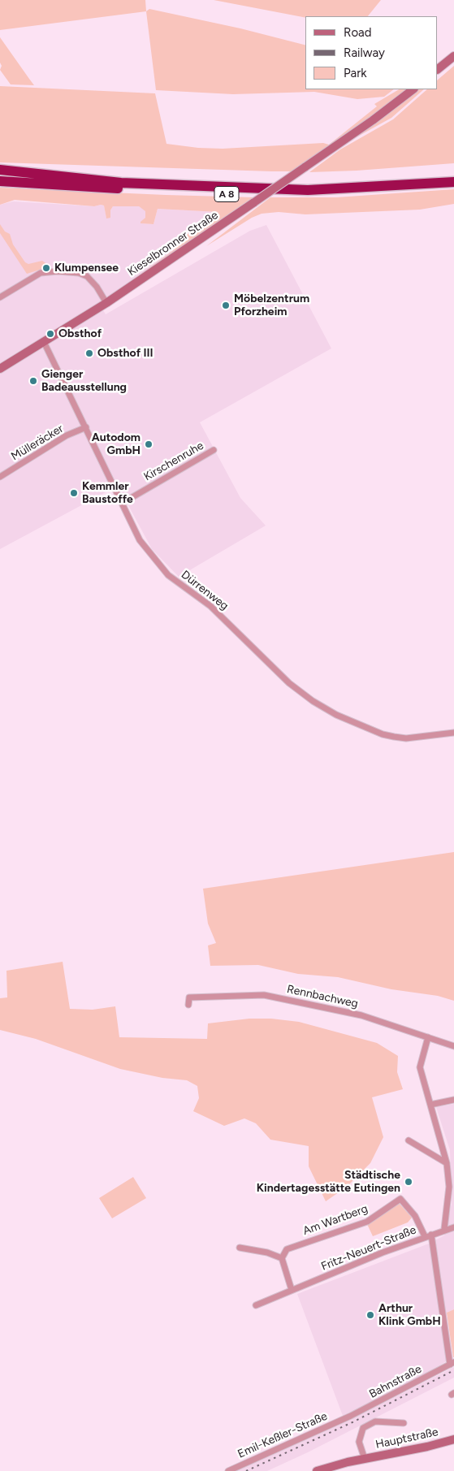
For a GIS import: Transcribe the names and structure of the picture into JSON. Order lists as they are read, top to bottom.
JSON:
{
  "streets": {
    "highway": ["A 8"],
    "street": [
      "Kieselbronner Straße",
      "Mülleräcker",
      "Kirschenruhe",
      "Dürrenweg",
      "Rennbachweg",
      "Am Wartberg",
      "Fritz-Neuert-Straße",
      "Bahnstraße",
      "Emil-Keßler-Straße",
      "Hauptstraße"
    ]
  },
  "crossings": [
    ["Kieselbronner Straße", "Dürrenweg"],
    ["Mülleräcker", "Dürrenweg"],
    ["Kirschenruhe", "Dürrenweg"],
    ["Am Wartberg", "Fritz-Neuert-Straße"],
    ["Bahnstraße", "Emil-Keßler-Straße"]
  ],
  "places": [
    "Klumpensee",
    "Möbelzentrum Pforzheim",
    "Obsthof",
    "Obsthof III",
    "Gienger Badeausstellung",
    "Autodom GmbH",
    "Kemmler Baustoffe",
    "Städtische Kindertagesstätte Eutingen",
    "Arthur Klink GmbH"
  ],
  "legend": ["Road", "Railway", "Park"]
}
